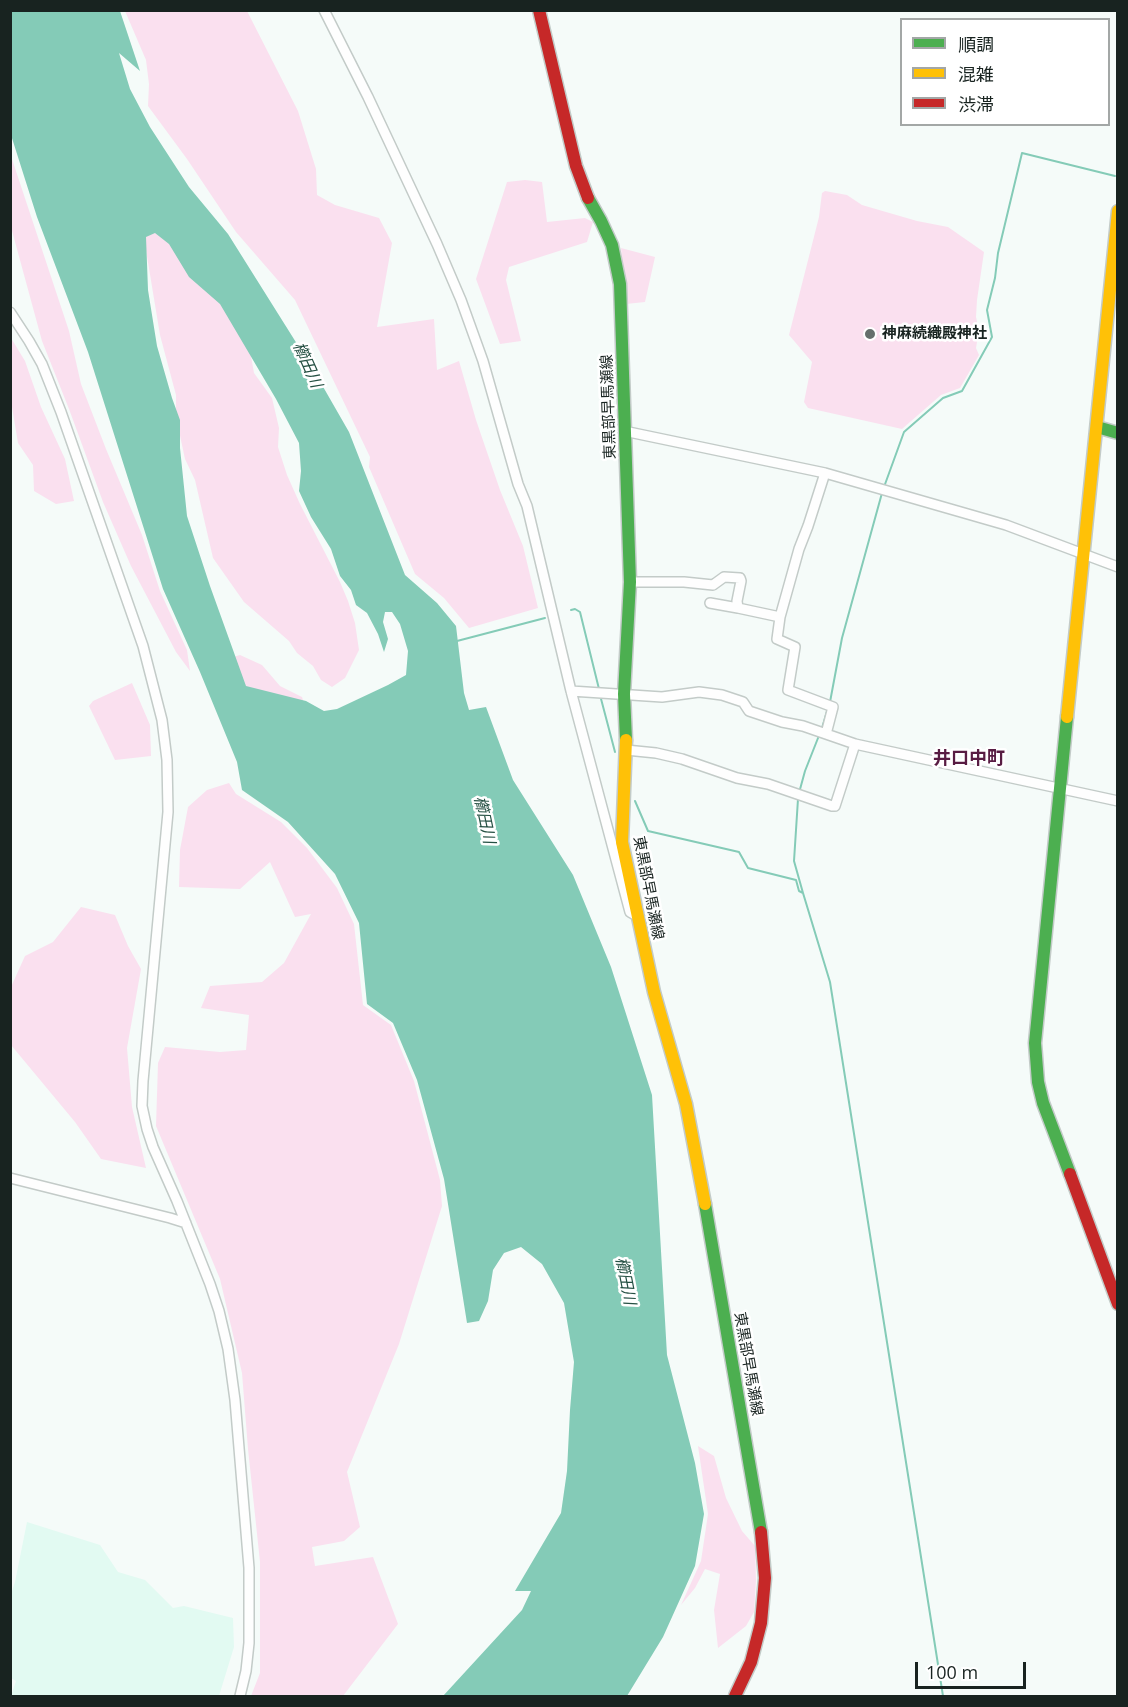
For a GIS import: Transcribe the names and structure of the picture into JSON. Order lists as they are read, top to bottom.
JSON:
{
  "streets": {
    "main road": ["東黒部早馬瀬線"]
  },
  "districts": ["井口中町"],
  "water": ["櫛田川"],
  "places": ["神麻続織殿神社"],
  "legend": ["順調", "混雑", "渋滞"],
  "scale_bar": "100 m"
}
